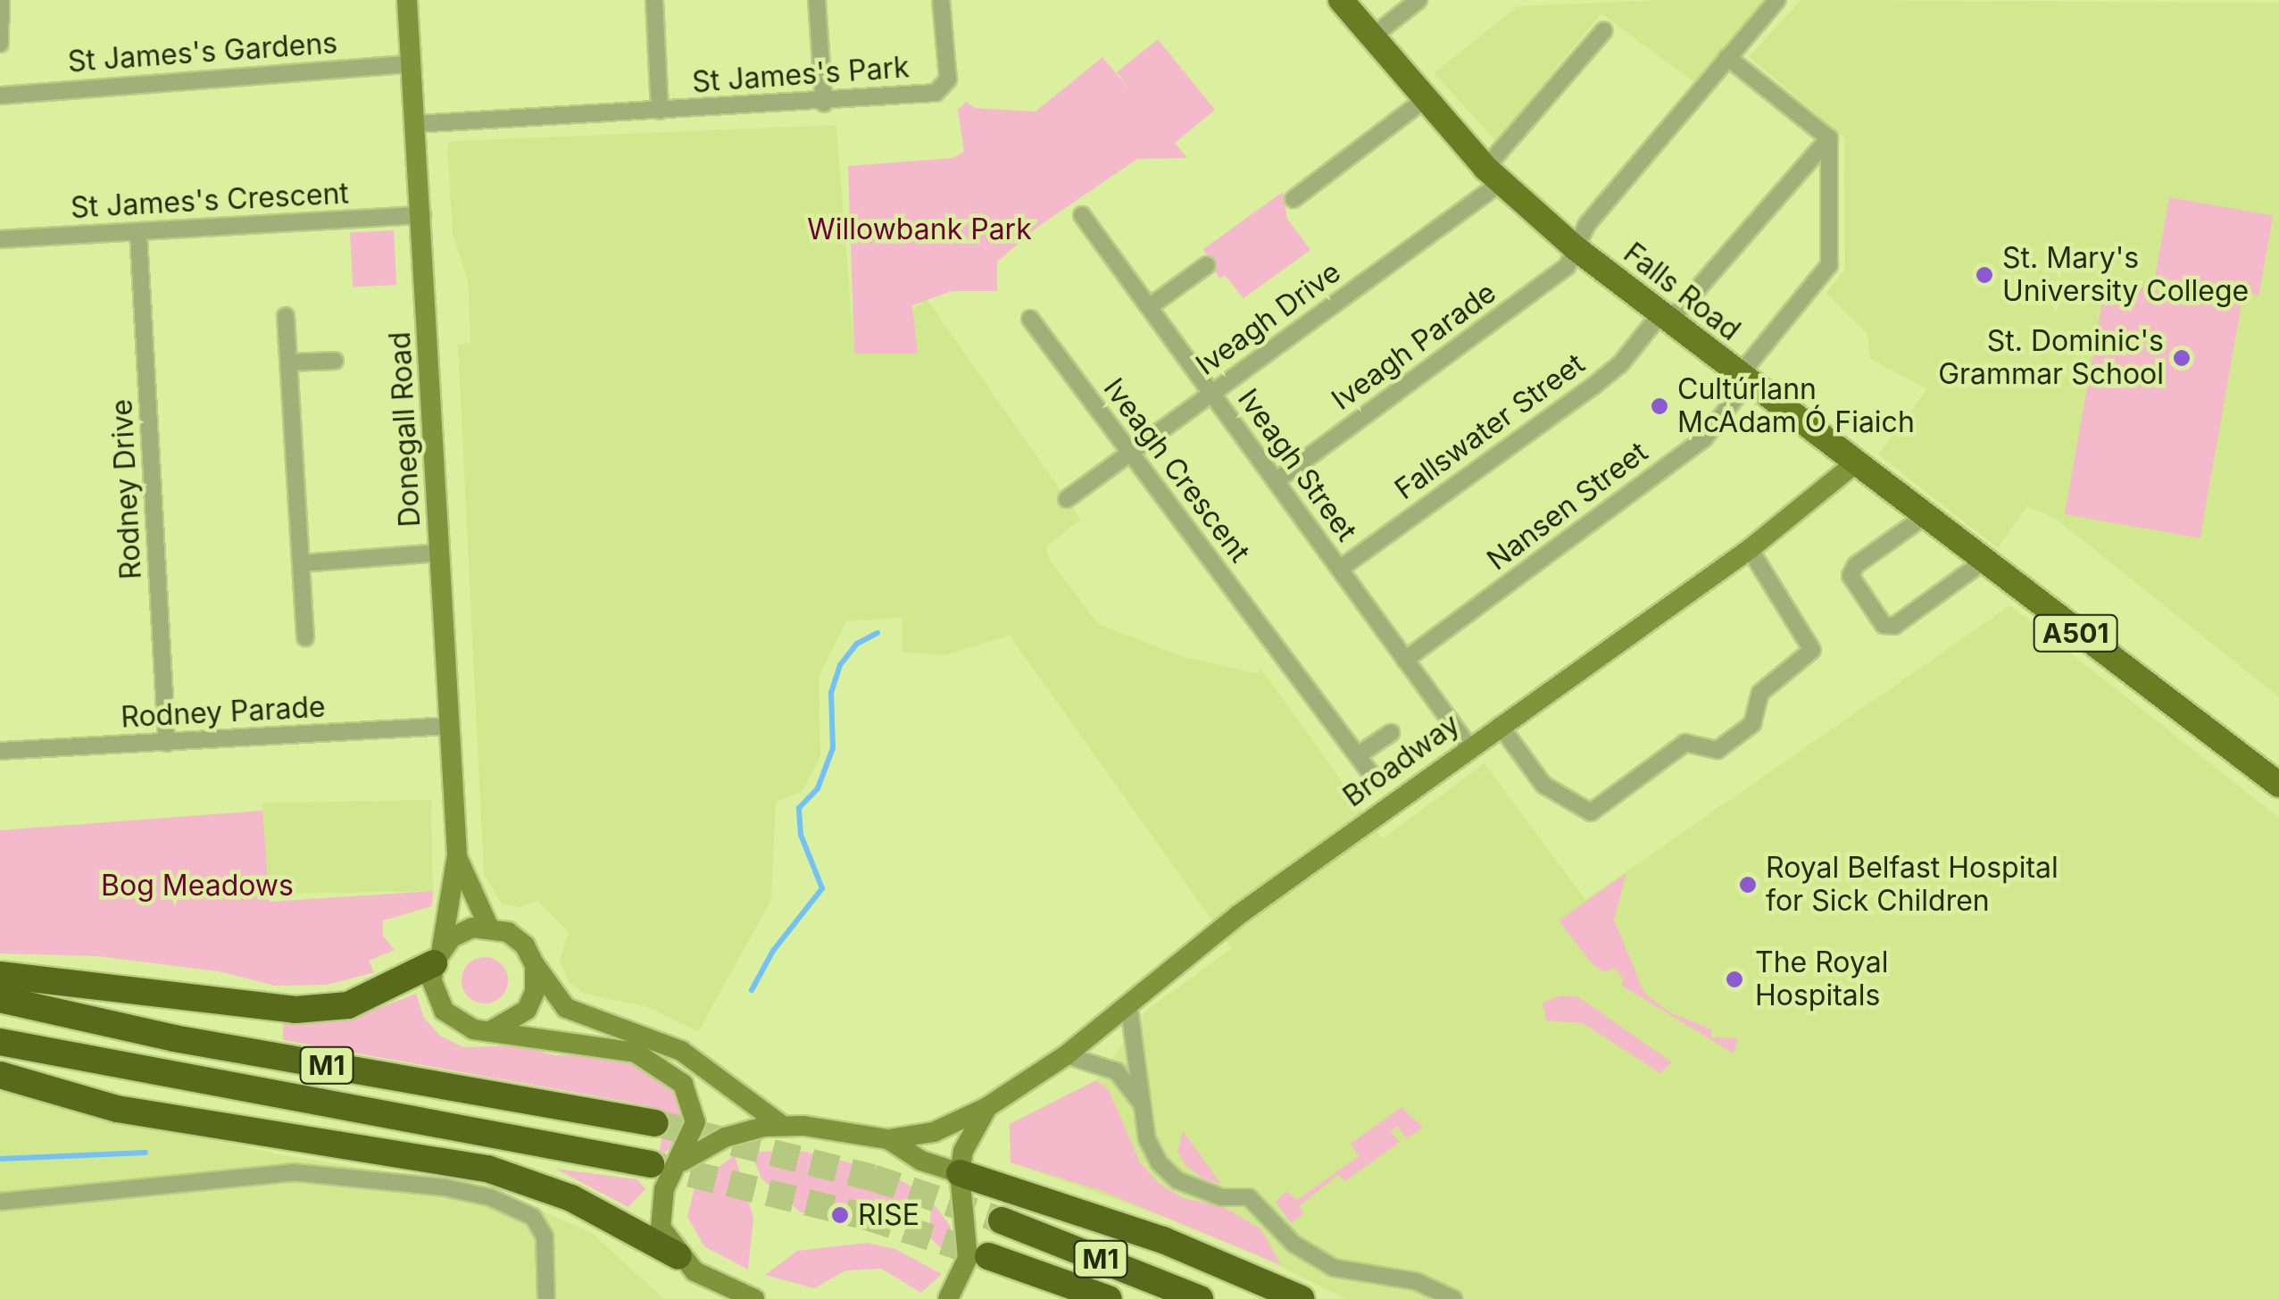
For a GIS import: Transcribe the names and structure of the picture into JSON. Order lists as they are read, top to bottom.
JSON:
{
  "streets": {
    "highway": ["M1"],
    "main road": ["Falls Road", "A501"],
    "street": [
      "St James's Gardens",
      "St James's Park",
      "St James's Crescent",
      "Iveagh Drive",
      "Iveagh Parade",
      "Fallswater Street",
      "Donegall Road",
      "Iveagh Street",
      "Iveagh Crescent",
      "Rodney Drive",
      "Nansen Street",
      "Rodney Parade",
      "Broadway"
    ]
  },
  "crossings": [
    ["St James's Gardens", "Donegall Road"],
    ["St James's Park", "Donegall Road"],
    ["St James's Crescent", "Donegall Road"],
    ["St James's Crescent", "Rodney Drive"],
    ["Falls Road", "Iveagh Drive"],
    ["Falls Road", "Iveagh Parade"],
    ["Falls Road", "Fallswater Street"],
    ["Falls Road", "Nansen Street"],
    ["Falls Road", "Broadway"],
    ["Iveagh Drive", "Iveagh Street"],
    ["Iveagh Drive", "Iveagh Crescent"],
    ["Iveagh Parade", "Iveagh Street"],
    ["Fallswater Street", "Iveagh Street"],
    ["Fallswater Street", "Nansen Street"],
    ["Donegall Road", "Rodney Parade"],
    ["Iveagh Street", "Nansen Street"],
    ["Iveagh Street", "Broadway"],
    ["Rodney Drive", "Rodney Parade"]
  ],
  "parks": ["Willowbank Park", "Bog Meadows"],
  "places": [
    "St. Mary's University College",
    "St. Dominic's Grammar School",
    "Cultúrlann McAdam Ó Fiaich",
    "Royal Belfast Hospital for Sick Children",
    "The Royal Hospitals",
    "RISE"
  ]
}
